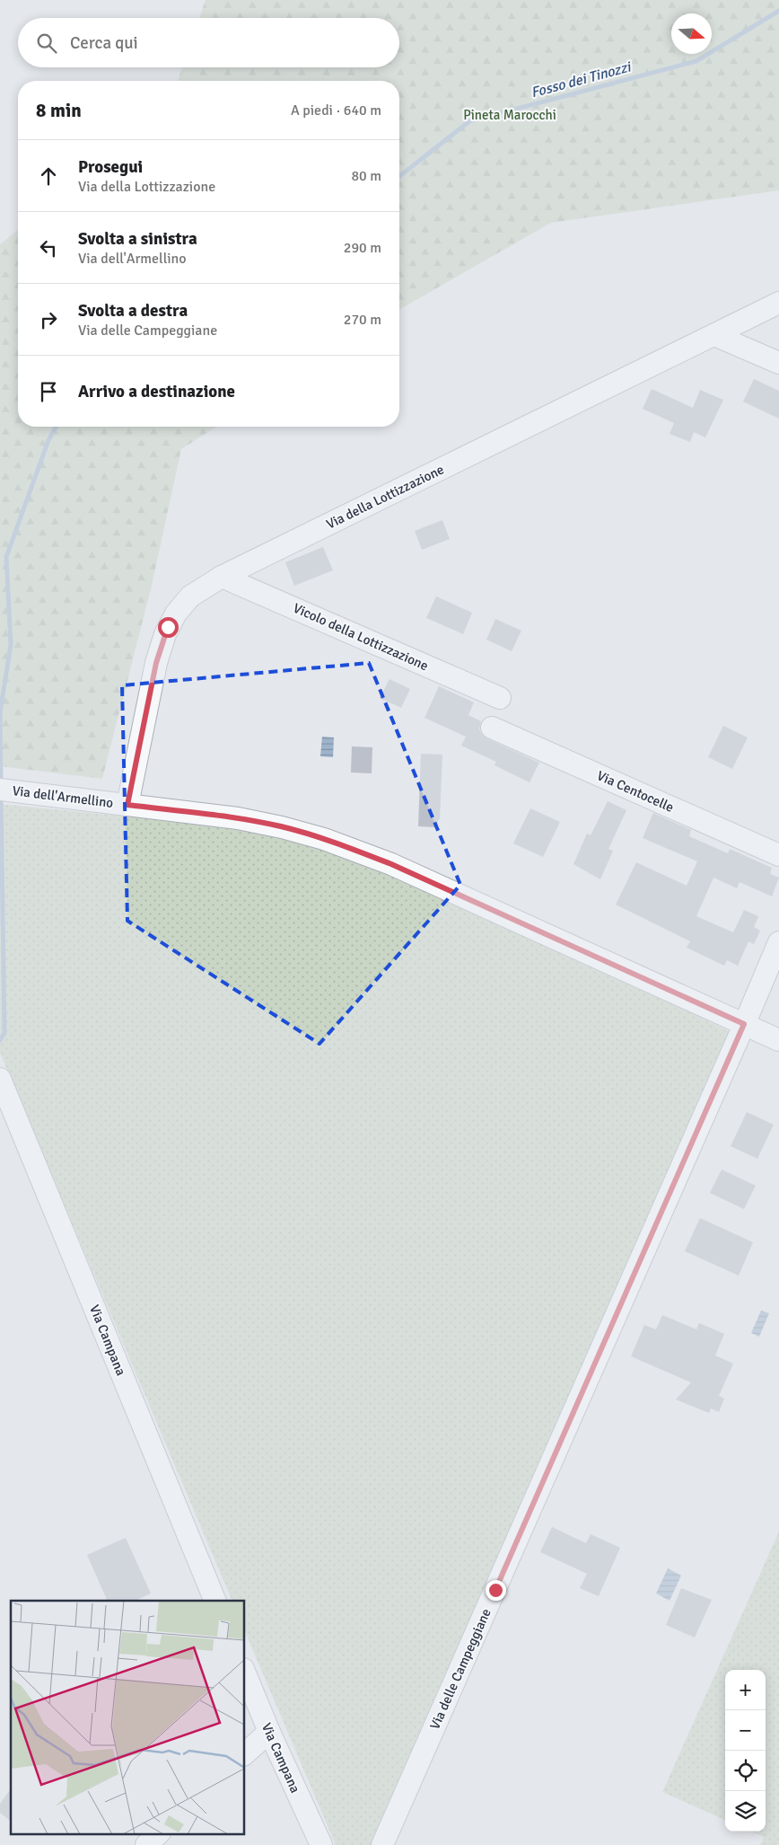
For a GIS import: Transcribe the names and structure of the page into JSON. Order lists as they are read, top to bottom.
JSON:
{
  "streets": {
    "street": [
      "Via della Lottizzazione",
      "Vicolo della Lottizzazione",
      "Via Centocelle",
      "Via dell'Armellino",
      "Via Campana",
      "Via delle Campeggiane"
    ]
  },
  "crossings": [
    ["Via della Lottizzazione", "Vicolo della Lottizzazione"],
    ["Via della Lottizzazione", "Via dell'Armellino"],
    ["Via dell'Armellino", "Via delle Campeggiane"]
  ],
  "water": ["Fosso dei Tinozzi"],
  "parks": ["Pineta Marocchi"],
  "north": "right",
  "page": {
    "search": "Cerca qui",
    "heading": ["8 min", "A piedi · 640 m"],
    "list": [
      ["Prosegui", "Via della Lottizzazione", "80 m"],
      ["Svolta a sinistra", "Via dell'Armellino", "290 m"],
      ["Svolta a destra", "Via delle Campeggiane", "270 m"],
      "Arrivo a destinazione"
    ],
    "map_buttons": ["+", "−"]
  }
}
